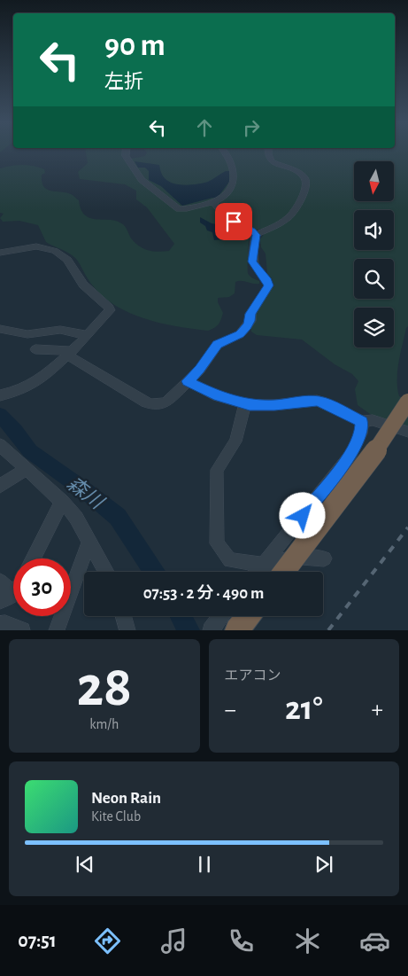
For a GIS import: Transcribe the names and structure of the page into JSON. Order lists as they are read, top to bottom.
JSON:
{
  "water": ["森川"],
  "north": "bottom",
  "page": {
    "turn": ["90 m", "左折"],
    "limit": "30",
    "trip": "07:53 · 2 分 · 490 m",
    "tile": [
      ["28", "km/h"],
      "エアコン"
    ],
    "heat": ["−", "21°", "+"],
    "song": ["Neon Rain", "Kite Club"],
    "tabs": "07:51"
  }
}
